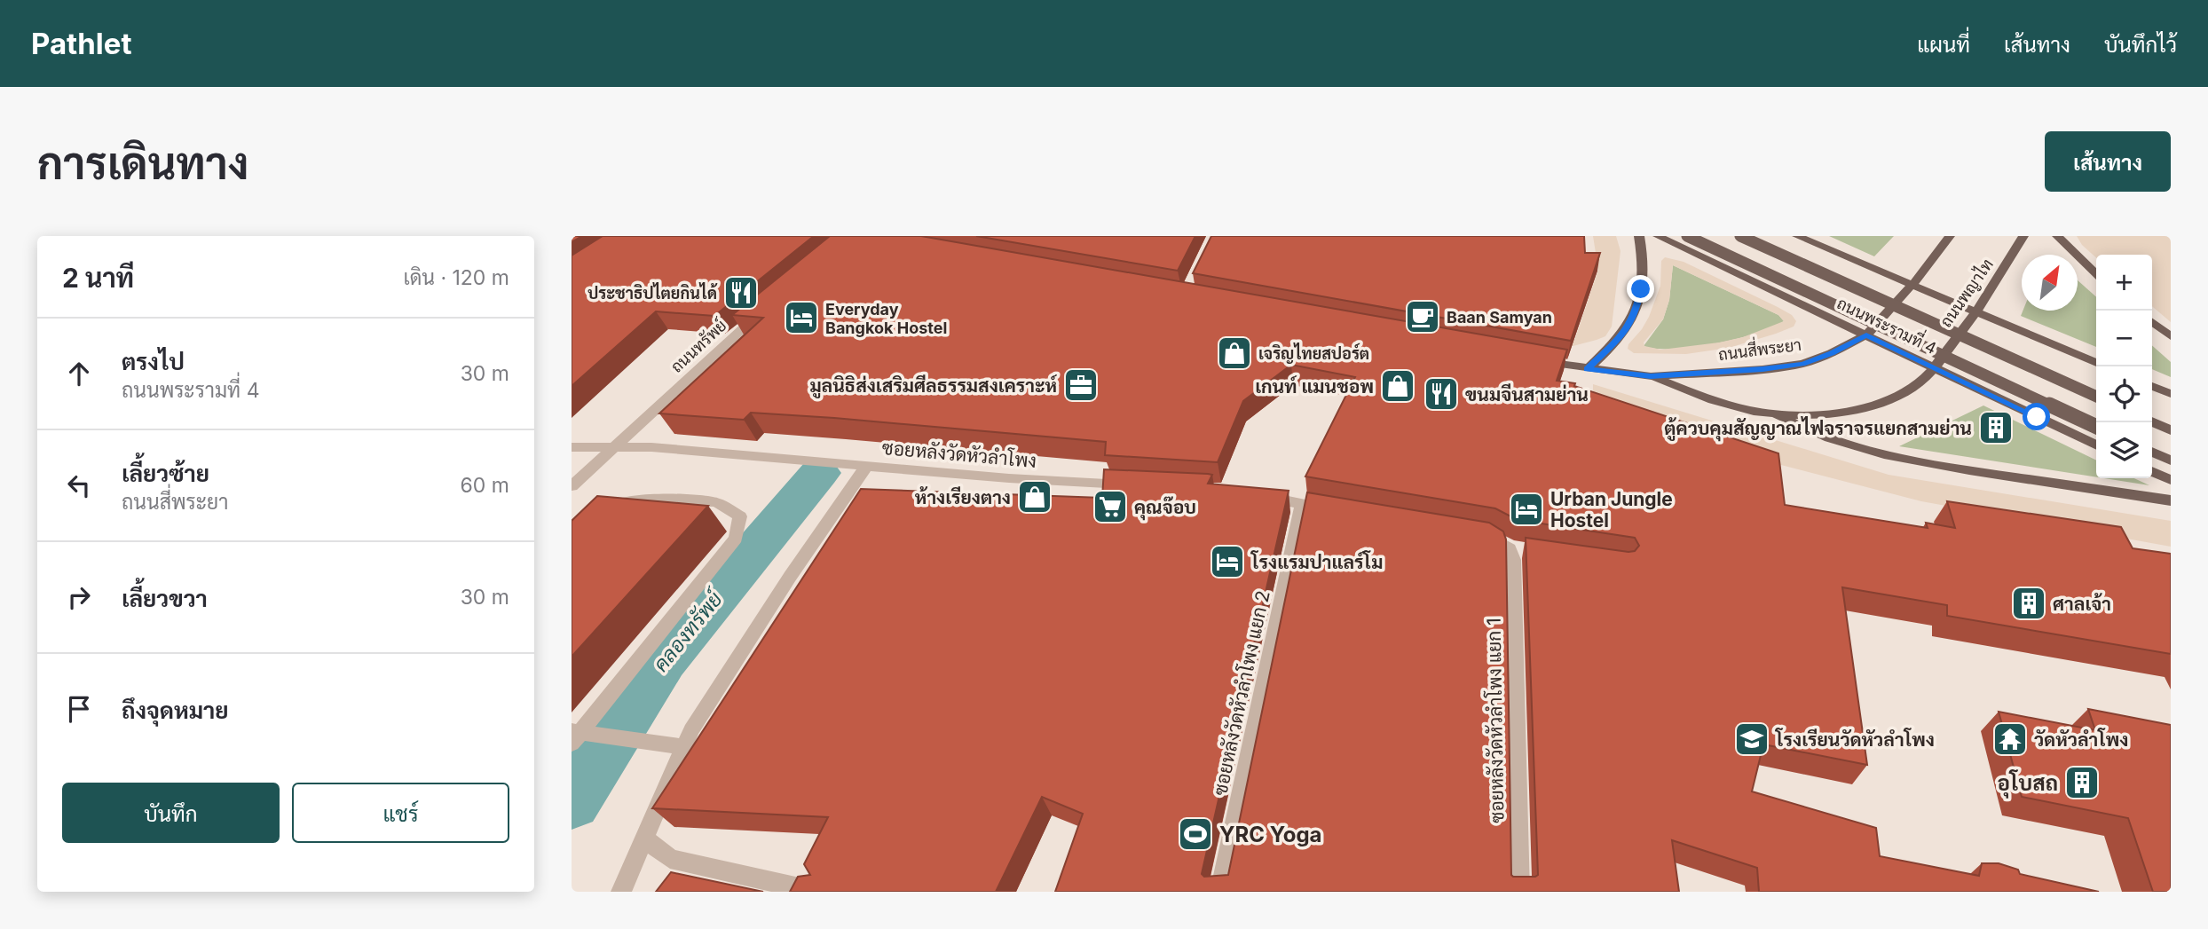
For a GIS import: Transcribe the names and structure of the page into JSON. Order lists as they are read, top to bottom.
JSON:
{
  "streets": {
    "main road": ["ถนนพญาไท", "ถนนพระรามที่ 4", "ถนนสี่พระยา"],
    "street": [
      "ถนนทรัพย์",
      "ซอยหลังวัดหัวลำโพง",
      "ซอยหลังวัดหัวลำโพง แยก 2",
      "ซอยหลังวัดหัวลำโพง แยก 1"
    ]
  },
  "crossings": [
    ["ถนนพญาไท", "ถนนพระรามที่ 4"],
    ["ถนนพญาไท", "ถนนสี่พระยา"],
    ["ถนนพระรามที่ 4", "ถนนสี่พระยา"],
    ["ถนนทรัพย์", "ซอยหลังวัดหัวลำโพง"]
  ],
  "water": ["คลองทรัพย์"],
  "places": {
    "restaurant": ["ประชาธิปไตยกินได้", "ขนมจีนสามย่าน"],
    "cafe": ["Baan Samyan"],
    "hotel": ["Everyday Bangkok Hostel", "Urban Jungle Hostel", "โรงแรมปาแลร์โม"],
    "shop": ["เจริญไทยสปอร์ต", "เกนท์ แมนชอพ", "ห้างเรียงตาง"],
    "office": ["มูลนิธิส่งเสริมศีลธรรมสงเคราะห์"],
    "building": ["ตู้ควบคุมสัญญาณไฟจราจรแยกสามย่าน", "ศาลเจ้า", "อุโบสถ"],
    "supermarket": ["คุณจ๊อบ"],
    "school or university": ["โรงเรียนวัดหัวลำโพง"],
    "temple": ["วัดหัวลำโพง"],
    "sports": ["YRC Yoga"]
  },
  "north": "top right",
  "page": {
    "header": "Pathlet",
    "nav": ["แผนที่", "เส้นทาง", "บันทึกไว้"],
    "buttons": [
      "เส้นทาง",
      ["บันทึก", "แชร์"]
    ],
    "title": "การเดินทาง",
    "heading": ["2 นาที", "เดิน · 120 m"],
    "map_buttons": ["+", "−"],
    "list": [
      ["ตรงไป", "ถนนพระรามที่ 4", "30 m"],
      ["เลี้ยวซ้าย", "ถนนสี่พระยา", "60 m"],
      ["เลี้ยวขวา", "30 m"],
      "ถึงจุดหมาย"
    ]
  }
}
